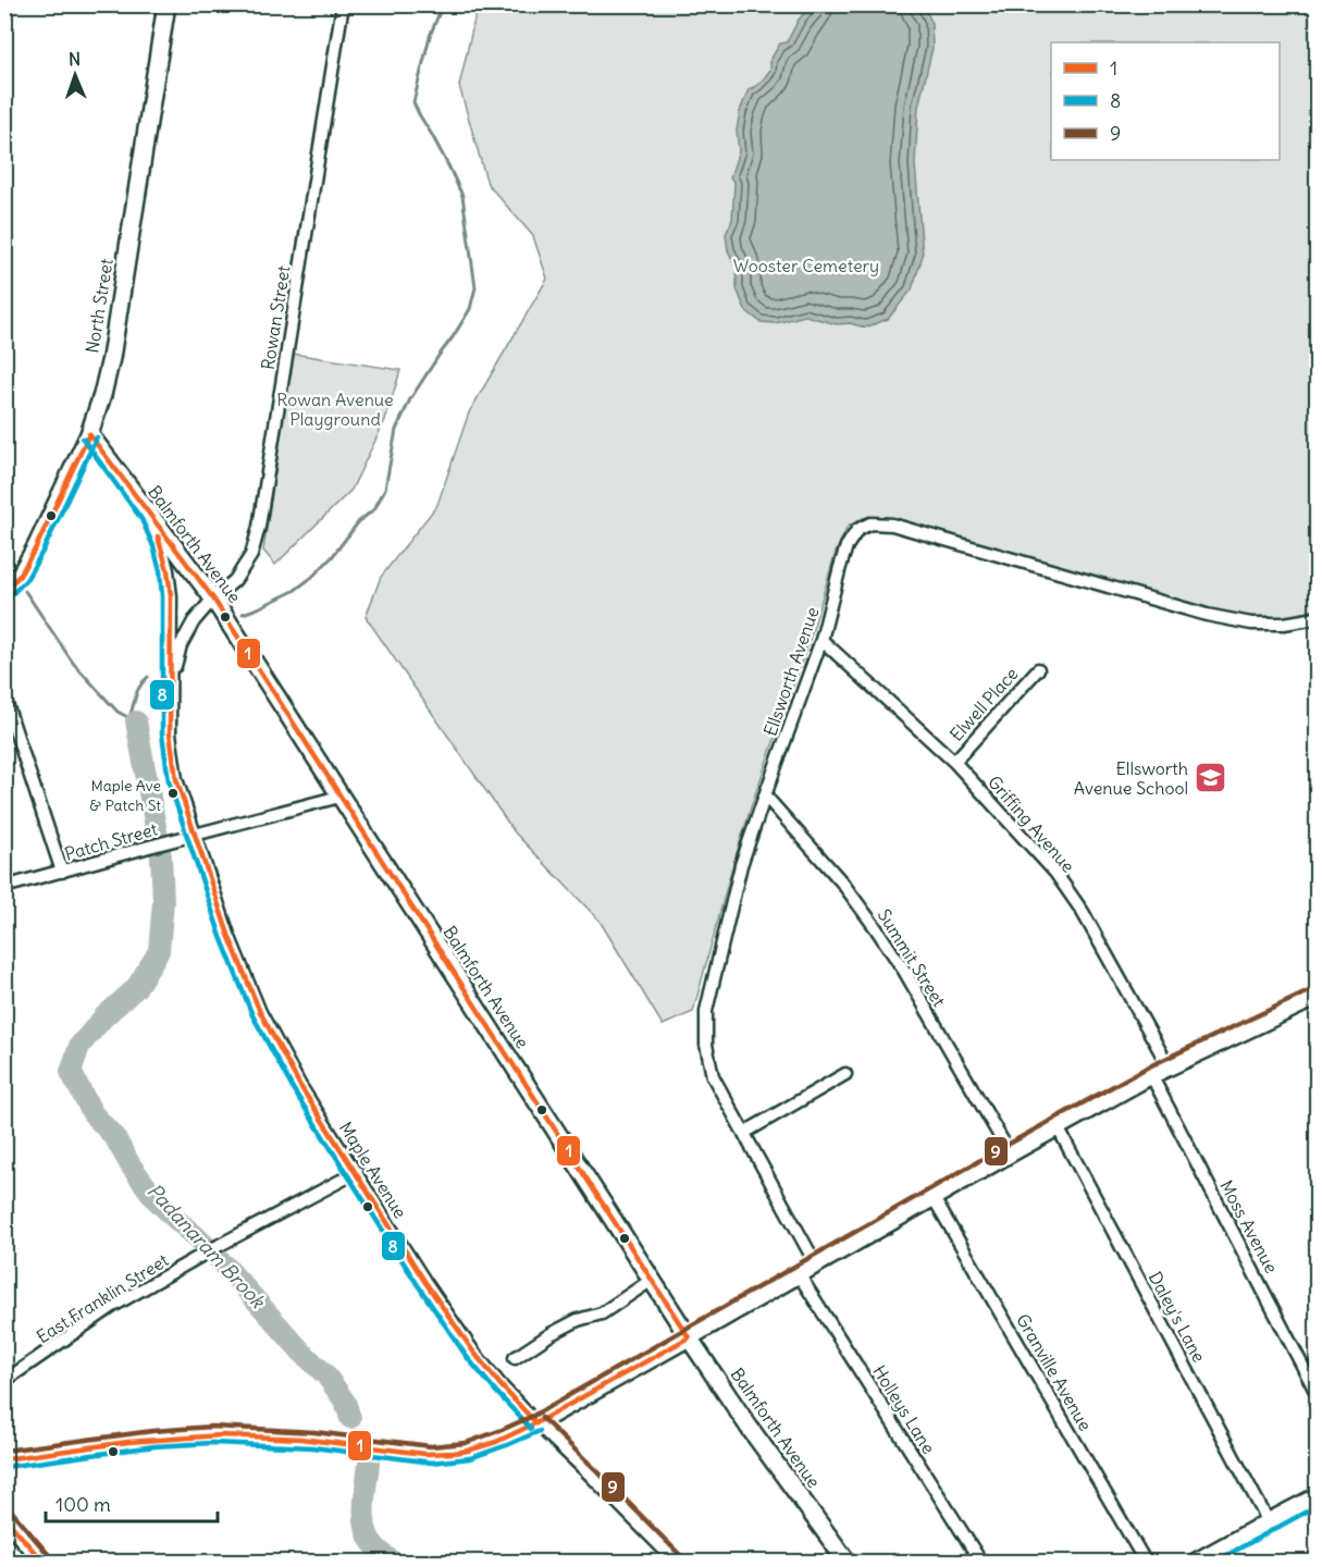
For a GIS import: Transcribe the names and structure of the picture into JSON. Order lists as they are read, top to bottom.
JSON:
{
  "streets": {
    "main road": ["North Street", "Balmforth Avenue"],
    "street": [
      "Rowan Street",
      "Ellsworth Avenue",
      "Elwell Place",
      "Griffing Avenue",
      "Patch Street",
      "Summit Street",
      "Maple Avenue",
      "Moss Avenue",
      "East Franklin Street",
      "Daley's Lane",
      "Granville Avenue",
      "Holleys Lane"
    ]
  },
  "crossings": [
    ["North Street", "Balmforth Avenue"],
    ["Rowan Street", "Balmforth Avenue"],
    ["Rowan Street", "Patch Street"],
    ["Rowan Street", "Maple Avenue"],
    ["Balmforth Avenue", "Patch Street"],
    ["Ellsworth Avenue", "Griffing Avenue"],
    ["Ellsworth Avenue", "Summit Street"],
    ["Elwell Place", "Griffing Avenue"],
    ["Patch Street", "Maple Avenue"],
    ["Maple Avenue", "East Franklin Street"]
  ],
  "water": ["Padanaram Brook"],
  "parks": ["Wooster Cemetery", "Rowan Avenue Playground"],
  "places": {
    "school or university": ["Ellsworth Avenue School"],
    "other": ["Maple Ave & Patch St"]
  },
  "lines": ["transit line 1", "transit line 8", "transit line 9"],
  "legend": ["1", "8", "9"],
  "scale_bar": "100 m",
  "north": "top"
}
